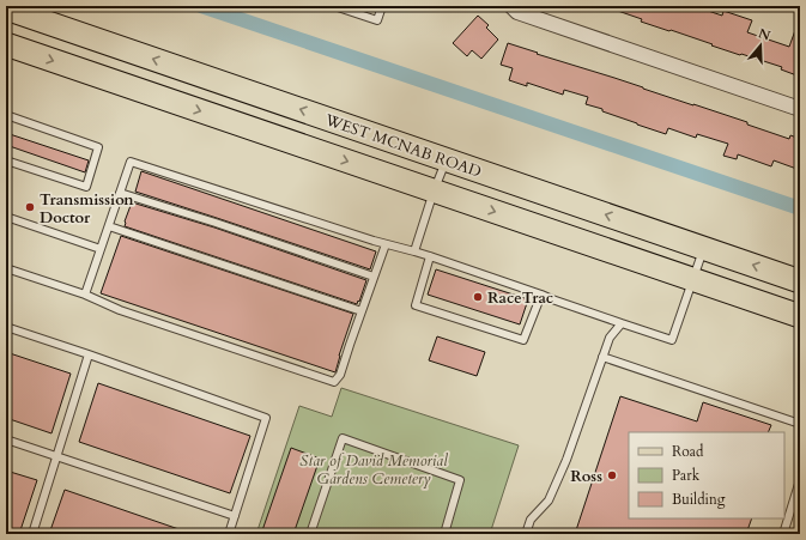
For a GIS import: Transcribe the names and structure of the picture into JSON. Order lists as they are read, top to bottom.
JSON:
{
  "streets": {
    "main road": ["WEST MCNAB ROAD"]
  },
  "parks": ["Star of David Memorial Gardens Cemetery"],
  "places": ["Transmission Doctor", "RaceTrac", "Ross"],
  "legend": ["Road", "Park", "Building"],
  "north": "top"
}
